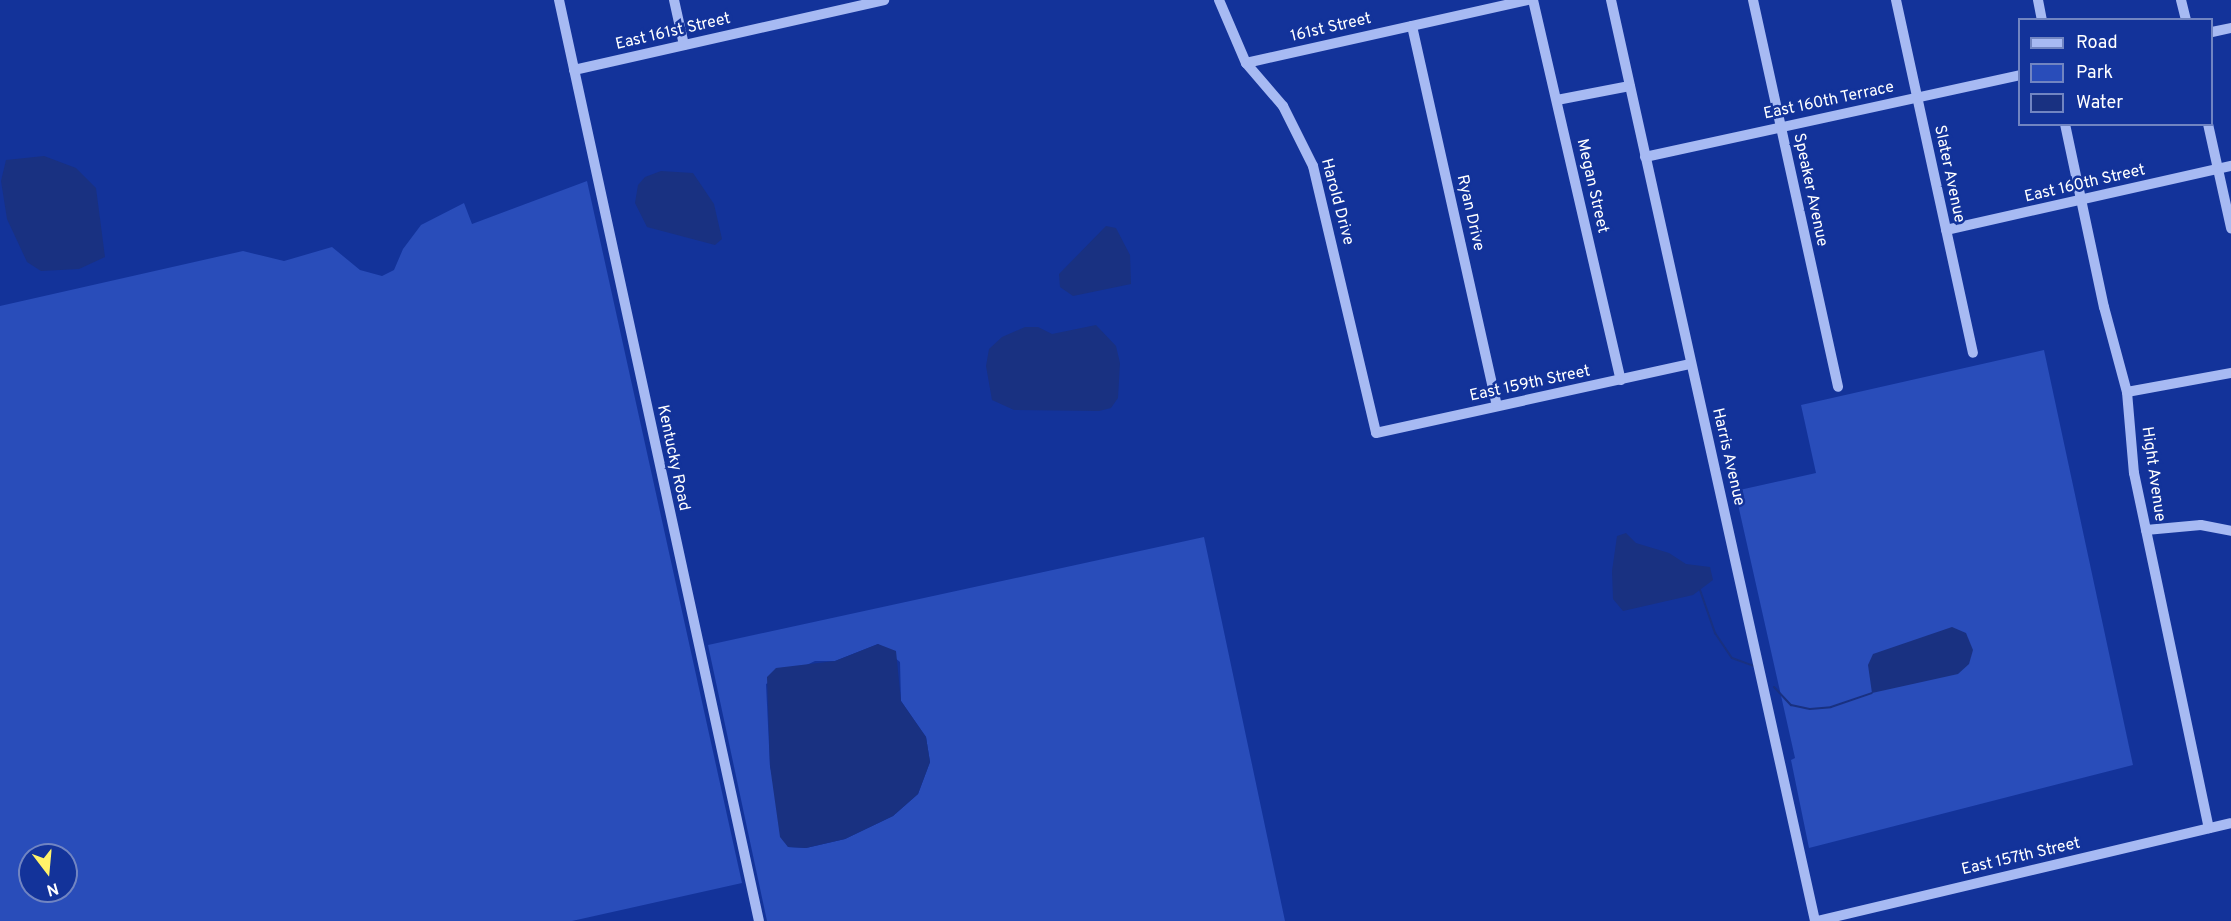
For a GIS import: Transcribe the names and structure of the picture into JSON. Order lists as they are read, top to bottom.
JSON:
{
  "streets": {
    "street": [
      "161st Street",
      "East 161st Street",
      "East 160th Terrace",
      "Slater Avenue",
      "East 160th Street",
      "Megan Street",
      "Speaker Avenue",
      "Harold Drive",
      "Ryan Drive",
      "East 159th Street",
      "Harris Avenue",
      "Kentucky Road",
      "Hight Avenue",
      "East 157th Street"
    ]
  },
  "crossings": [
    ["161st Street", "Megan Street"],
    ["161st Street", "Harold Drive"],
    ["161st Street", "Ryan Drive"],
    ["East 161st Street", "Kentucky Road"],
    ["East 160th Terrace", "Slater Avenue"],
    ["East 160th Terrace", "Speaker Avenue"],
    ["East 160th Terrace", "Harris Avenue"],
    ["Slater Avenue", "East 160th Street"],
    ["East 160th Street", "Hight Avenue"],
    ["Megan Street", "East 159th Street"],
    ["Harold Drive", "East 159th Street"],
    ["Ryan Drive", "East 159th Street"],
    ["East 159th Street", "Harris Avenue"],
    ["Harris Avenue", "East 157th Street"],
    ["Hight Avenue", "East 157th Street"]
  ],
  "legend": ["Road", "Park", "Water"],
  "north": "bottom"
}
